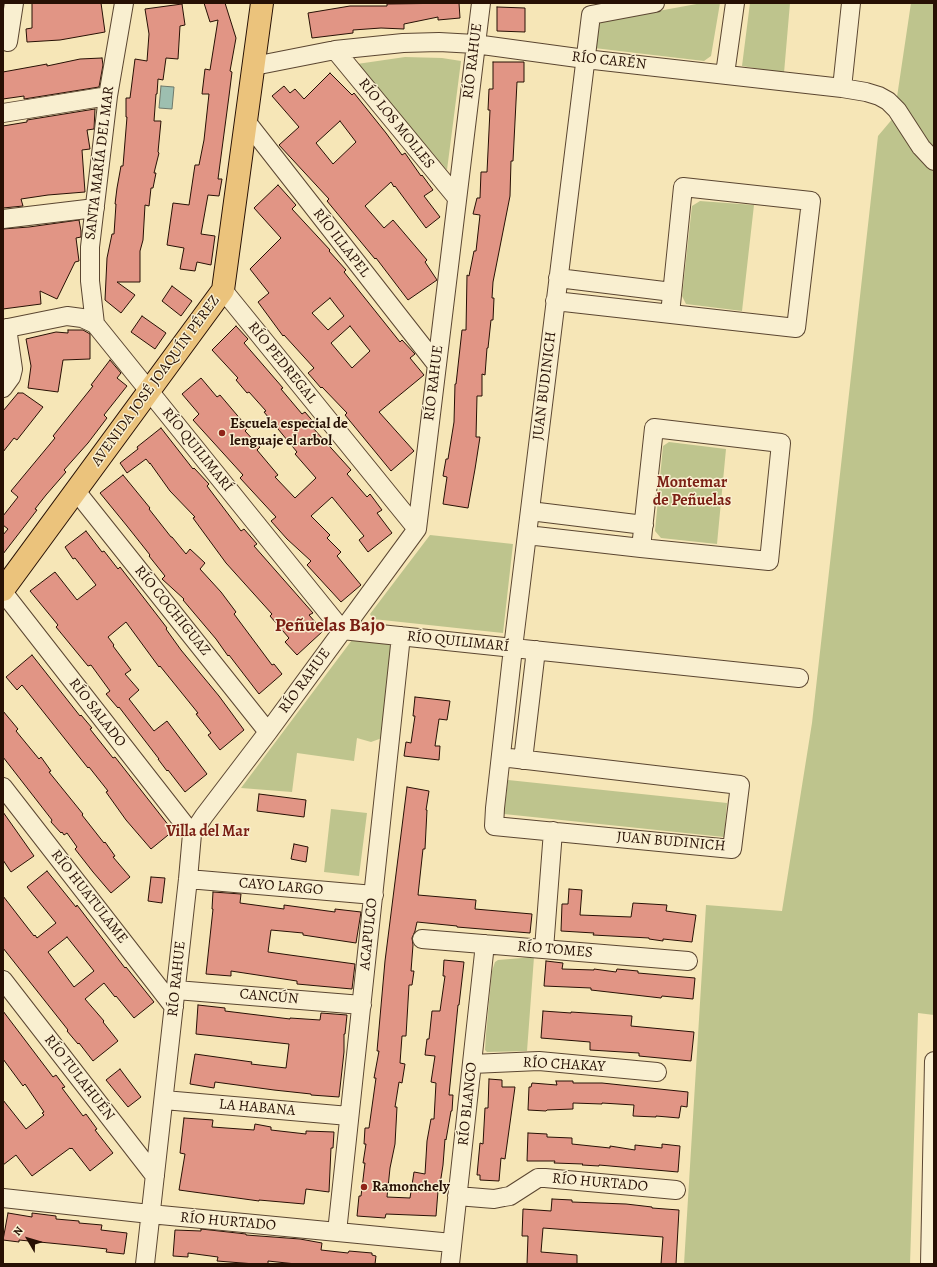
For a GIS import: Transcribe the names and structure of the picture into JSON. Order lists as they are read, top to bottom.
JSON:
{
  "streets": {
    "main road": ["AVENIDA JOSÉ JOAQUÍN PÉREZ"],
    "street": [
      "RÍO RAHUE",
      "RÍO CARÉN",
      "RÍO LOS MOLLES",
      "SANTA MARÍA DEL MAR",
      "RÍO ILLAPEL",
      "RÍO PEDREGAL",
      "JUAN BUDINICH",
      "RÍO QUILIMARÍ",
      "RÍO COCHIGUAZ",
      "RÍO SALADO",
      "CAYO LARGO",
      "RÍO HUATULAME",
      "ACAPULCO",
      "RÍO TOMES",
      "CANCÚN",
      "RÍO CHAKAY",
      "RÍO TULAHUÉN",
      "RÍO BLANCO",
      "LA HABANA",
      "RÍO HURTADO"
    ]
  },
  "crossings": [
    ["RÍO RAHUE", "RÍO CARÉN"],
    ["RÍO RAHUE", "RÍO LOS MOLLES"],
    ["RÍO RAHUE", "RÍO ILLAPEL"],
    ["RÍO RAHUE", "RÍO PEDREGAL"],
    ["RÍO RAHUE", "RÍO QUILIMARÍ"],
    ["RÍO RAHUE", "RÍO COCHIGUAZ"],
    ["RÍO RAHUE", "RÍO SALADO"],
    ["RÍO RAHUE", "CAYO LARGO"],
    ["RÍO RAHUE", "RÍO HUATULAME"],
    ["RÍO RAHUE", "CANCÚN"],
    ["RÍO RAHUE", "RÍO TULAHUÉN"],
    ["RÍO RAHUE", "LA HABANA"],
    ["RÍO RAHUE", "RÍO HURTADO"],
    ["RÍO CARÉN", "RÍO LOS MOLLES"],
    ["RÍO CARÉN", "AVENIDA JOSÉ JOAQUÍN PÉREZ"],
    ["RÍO CARÉN", "JUAN BUDINICH"],
    ["SANTA MARÍA DEL MAR", "RÍO QUILIMARÍ"],
    ["RÍO ILLAPEL", "AVENIDA JOSÉ JOAQUÍN PÉREZ"],
    ["RÍO PEDREGAL", "AVENIDA JOSÉ JOAQUÍN PÉREZ"],
    ["AVENIDA JOSÉ JOAQUÍN PÉREZ", "RÍO QUILIMARÍ"],
    ["AVENIDA JOSÉ JOAQUÍN PÉREZ", "RÍO COCHIGUAZ"],
    ["AVENIDA JOSÉ JOAQUÍN PÉREZ", "RÍO SALADO"],
    ["JUAN BUDINICH", "RÍO QUILIMARÍ"],
    ["RÍO QUILIMARÍ", "ACAPULCO"],
    ["CAYO LARGO", "ACAPULCO"],
    ["RÍO HUATULAME", "CANCÚN"],
    ["ACAPULCO", "CANCÚN"],
    ["ACAPULCO", "LA HABANA"],
    ["ACAPULCO", "RÍO HURTADO"],
    ["RÍO TOMES", "RÍO BLANCO"],
    ["RÍO CHAKAY", "RÍO BLANCO"],
    ["RÍO BLANCO", "RÍO HURTADO"]
  ],
  "districts": ["Montemar de Peñuelas", "Peñuelas Bajo", "Villa del Mar"],
  "places": ["Escuela especial de lenguaje el arbol", "Ramonchely"],
  "north": "top left"
}
